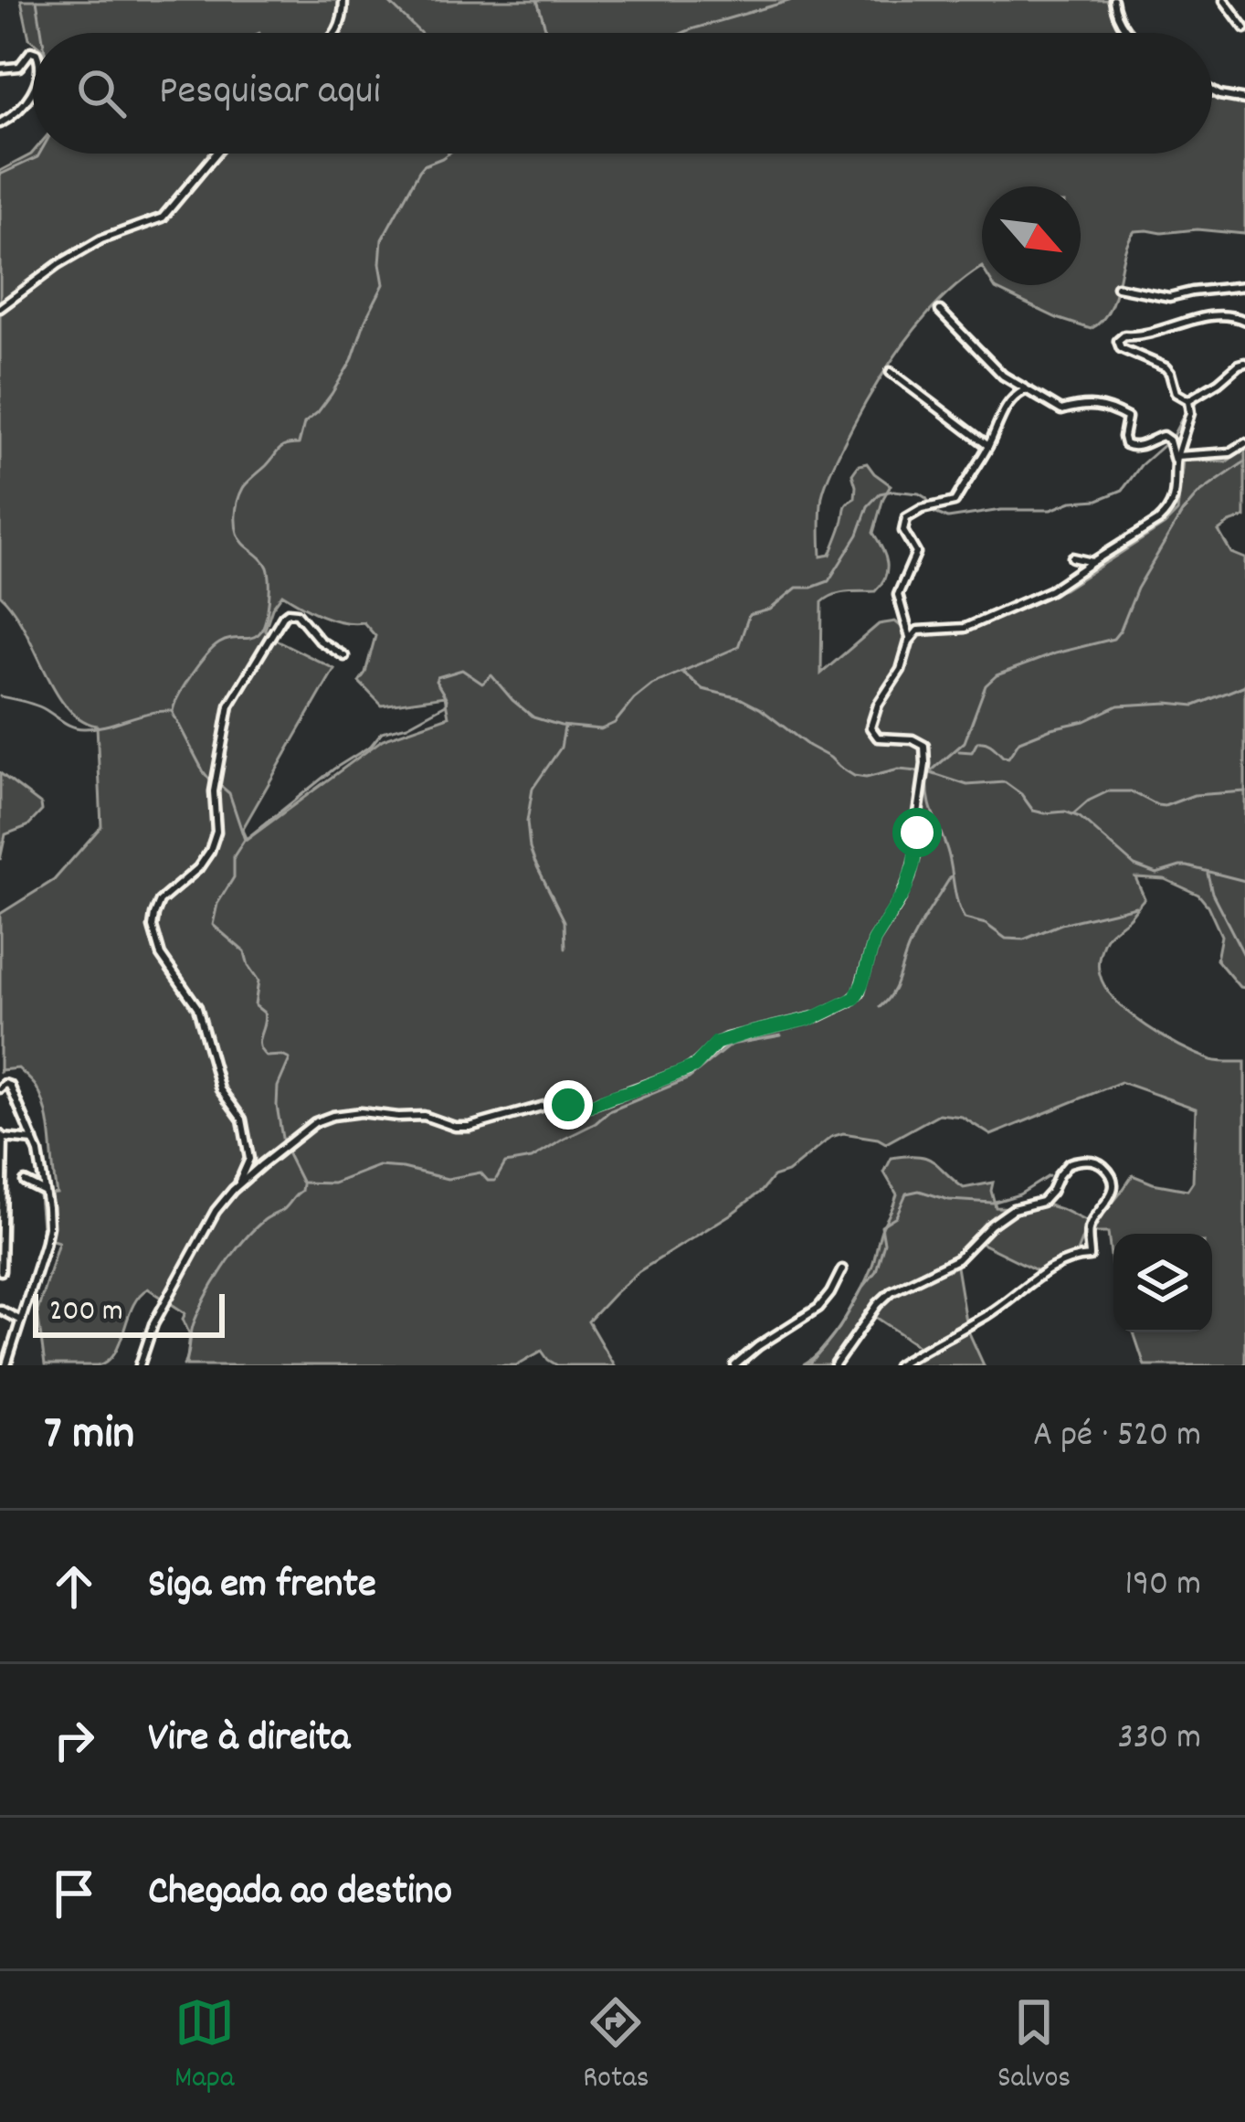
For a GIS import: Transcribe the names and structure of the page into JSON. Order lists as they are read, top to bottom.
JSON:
{
  "scale_bar": "200 m",
  "north": "bottom right",
  "page": {
    "search": "Pesquisar aqui",
    "scale": "200 m",
    "heading": ["7 min", "A pé · 520 m"],
    "list": [
      ["Siga em frente", "190 m"],
      ["Vire à direita", "330 m"],
      "Chegada ao destino"
    ],
    "nav": ["Mapa", "Rotas", "Salvos"]
  }
}
